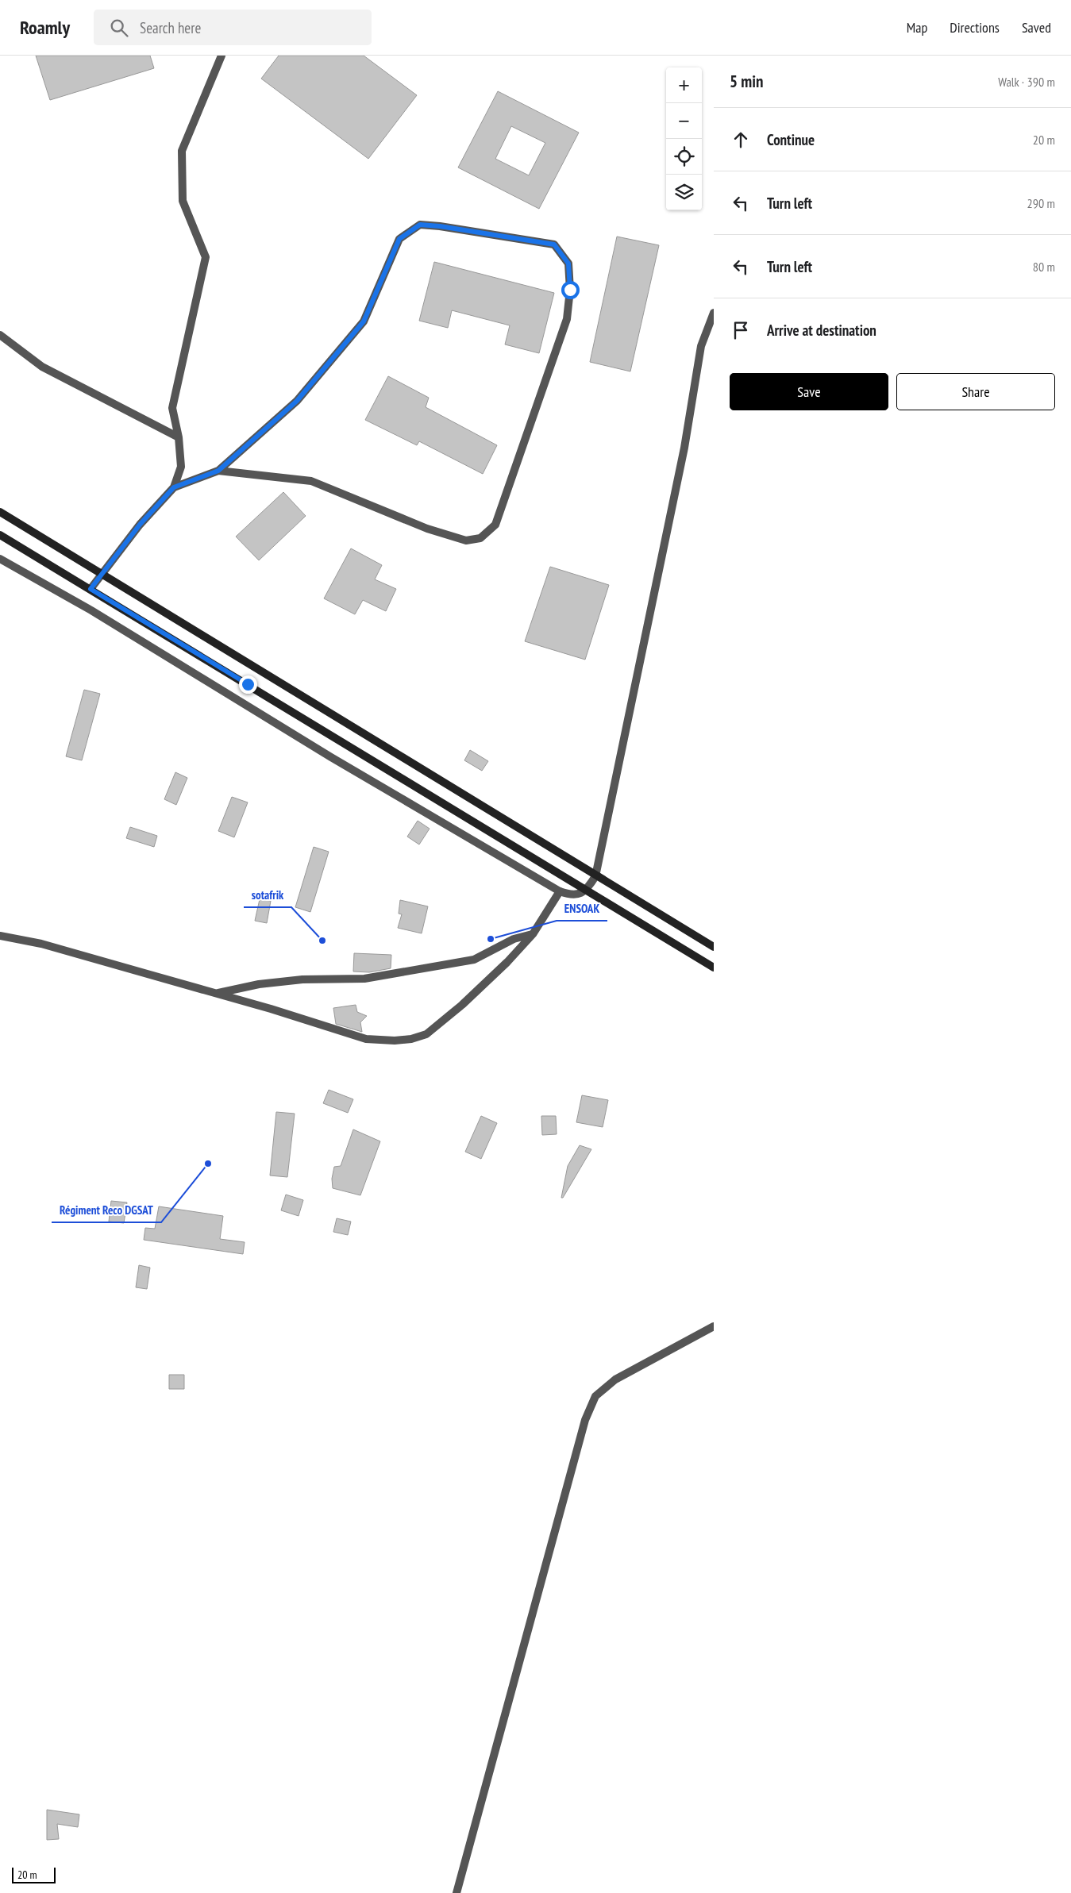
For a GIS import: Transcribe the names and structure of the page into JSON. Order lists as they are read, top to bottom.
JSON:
{
  "places": ["ENSOAK", "sotafrik", "Régiment Reco DGSAT"],
  "scale_bar": "20 m",
  "page": {
    "header": "Roamly",
    "search": "Search here",
    "nav": ["Map", "Directions", "Saved"],
    "heading": ["5 min", "Walk · 390 m"],
    "map_buttons": ["+", "−"],
    "list": [
      ["Continue", "20 m"],
      ["Turn left", "290 m"],
      ["Turn left", "80 m"],
      "Arrive at destination"
    ],
    "buttons": ["Save", "Share"],
    "scale": "20 m"
  }
}
